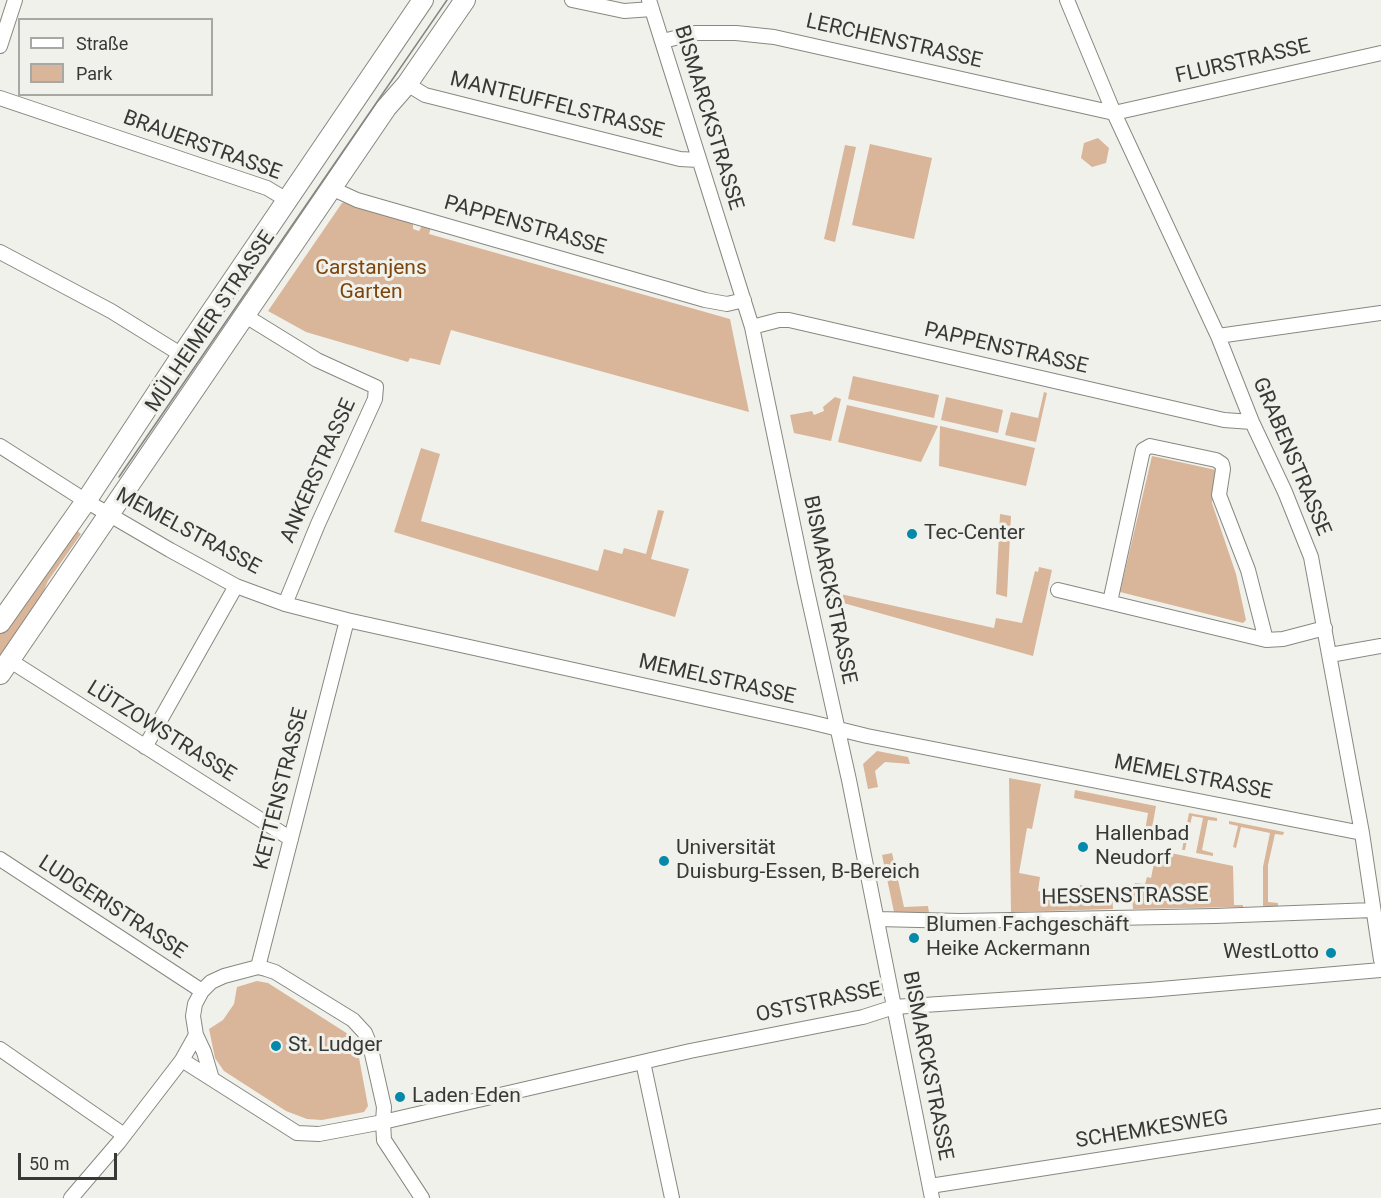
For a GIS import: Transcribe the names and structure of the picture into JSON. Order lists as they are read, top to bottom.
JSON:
{
  "streets": {
    "main road": ["MÜLHEIMER STRASSE"],
    "street": [
      "LERCHENSTRASSE",
      "FLURSTRASSE",
      "MANTEUFFELSTRASSE",
      "BISMARCKSTRASSE",
      "BRAUERSTRASSE",
      "PAPPENSTRASSE",
      "GRABENSTRASSE",
      "ANKERSTRASSE",
      "MEMELSTRASSE",
      "LÜTZOWSTRASSE",
      "KETTENSTRASSE",
      "HESSENSTRASSE",
      "LUDGERISTRASSE",
      "OSTSTRASSE",
      "SCHEMKESWEG"
    ]
  },
  "crossings": [
    ["LERCHENSTRASSE", "FLURSTRASSE"],
    ["LERCHENSTRASSE", "BISMARCKSTRASSE"],
    ["LERCHENSTRASSE", "GRABENSTRASSE"],
    ["FLURSTRASSE", "GRABENSTRASSE"],
    ["MANTEUFFELSTRASSE", "BISMARCKSTRASSE"],
    ["MANTEUFFELSTRASSE", "MÜLHEIMER STRASSE"],
    ["BISMARCKSTRASSE", "PAPPENSTRASSE"],
    ["BISMARCKSTRASSE", "MEMELSTRASSE"],
    ["BISMARCKSTRASSE", "HESSENSTRASSE"],
    ["BISMARCKSTRASSE", "OSTSTRASSE"],
    ["BISMARCKSTRASSE", "SCHEMKESWEG"],
    ["BRAUERSTRASSE", "MÜLHEIMER STRASSE"],
    ["PAPPENSTRASSE", "MÜLHEIMER STRASSE"],
    ["PAPPENSTRASSE", "GRABENSTRASSE"],
    ["MÜLHEIMER STRASSE", "ANKERSTRASSE"],
    ["MÜLHEIMER STRASSE", "MEMELSTRASSE"],
    ["MÜLHEIMER STRASSE", "LÜTZOWSTRASSE"],
    ["GRABENSTRASSE", "MEMELSTRASSE"],
    ["GRABENSTRASSE", "HESSENSTRASSE"],
    ["ANKERSTRASSE", "MEMELSTRASSE"],
    ["MEMELSTRASSE", "KETTENSTRASSE"],
    ["LÜTZOWSTRASSE", "KETTENSTRASSE"],
    ["KETTENSTRASSE", "LUDGERISTRASSE"],
    ["KETTENSTRASSE", "OSTSTRASSE"],
    ["LUDGERISTRASSE", "OSTSTRASSE"]
  ],
  "parks": ["Carstanjens Garten"],
  "places": [
    "Tec-Center",
    "Hallenbad Neudorf",
    "Universität Duisburg-Essen, B-Bereich",
    "Blumen Fachgeschäft Heike Ackermann",
    "WestLotto",
    "St. Ludger",
    "Laden Eden"
  ],
  "legend": ["Straße", "Park"],
  "scale_bar": "50 m"
}
